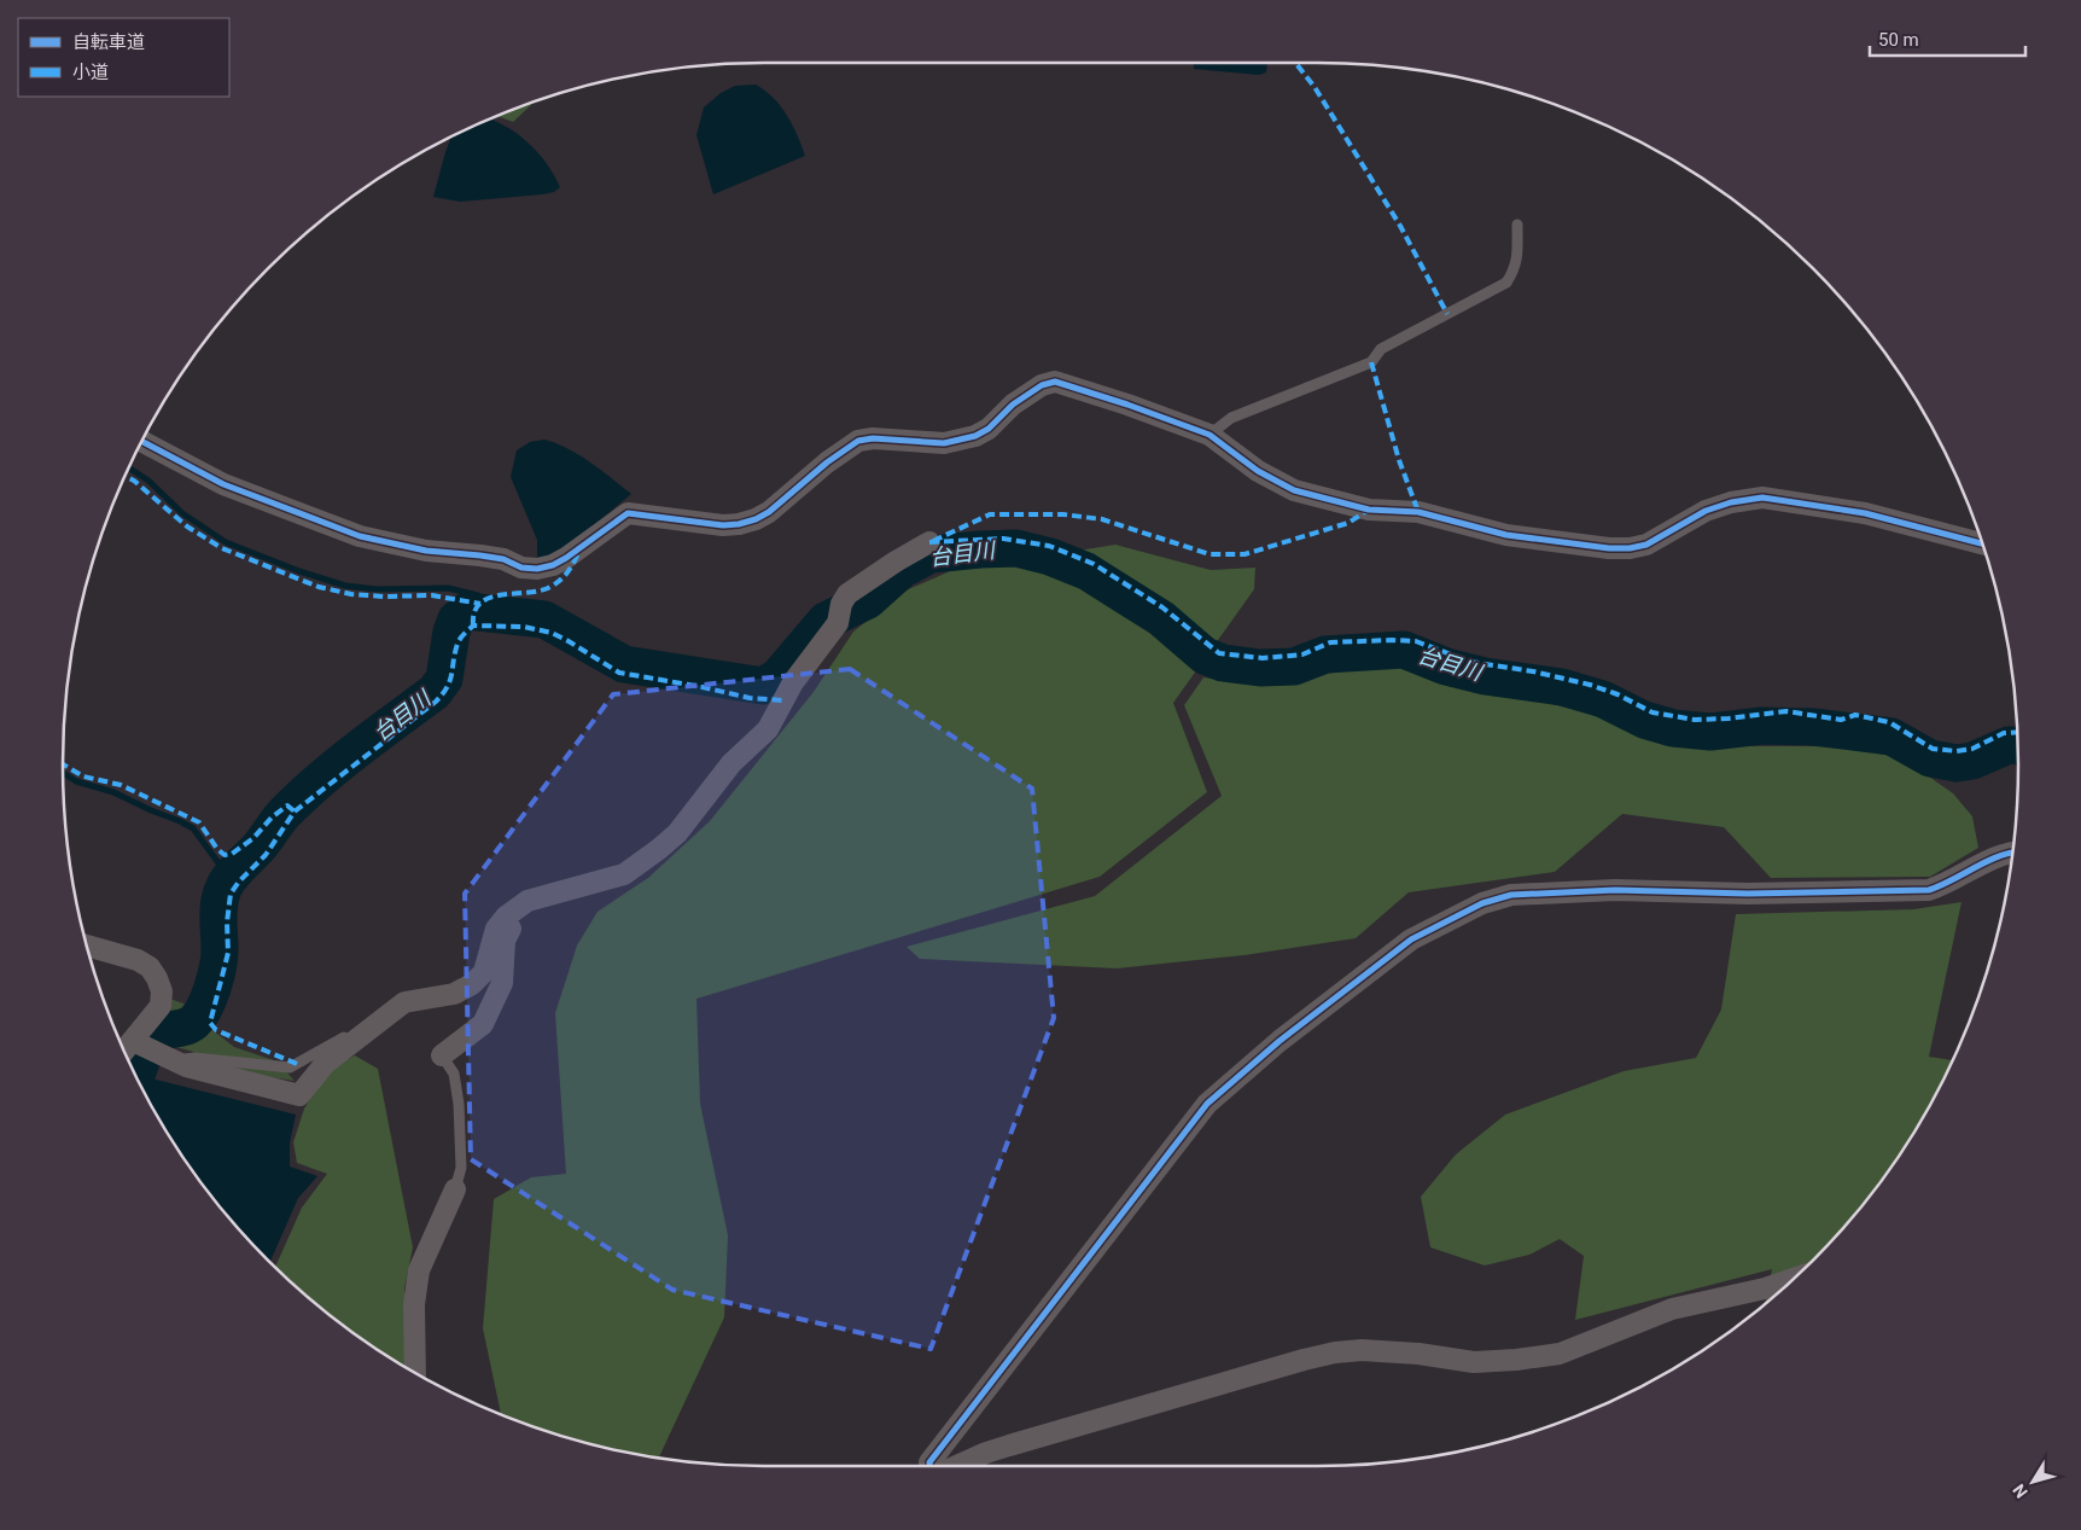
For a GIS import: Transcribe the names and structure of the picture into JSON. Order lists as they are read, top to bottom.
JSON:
{
  "water": ["台目川"],
  "legend": ["自転車道", "小道"],
  "scale_bar": "50 m",
  "north": "bottom left"
}
